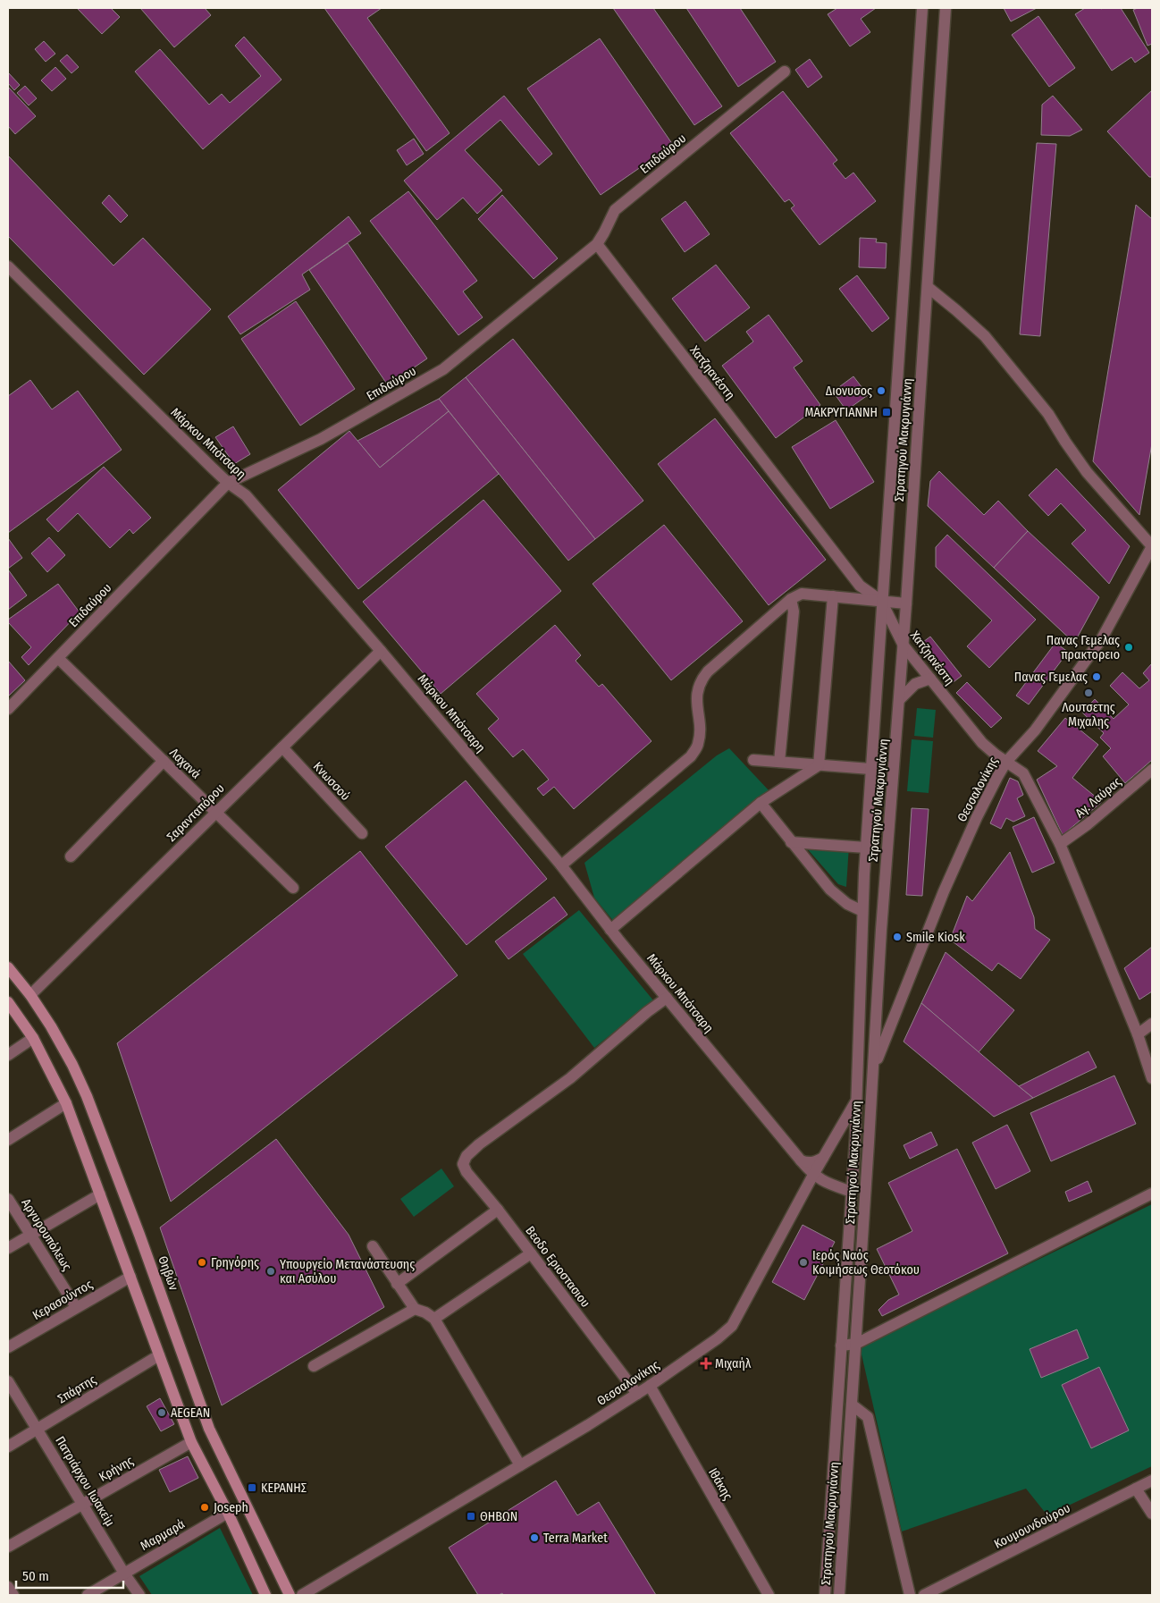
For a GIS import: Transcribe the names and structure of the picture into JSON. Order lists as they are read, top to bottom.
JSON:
{
  "streets": {
    "main road": ["Θηβών"],
    "street": [
      "Επιδαύρου",
      "Χατζηανέστη",
      "Στρατηγού Μακρυγιάννη",
      "Μάρκου Μπότσαρη",
      "Λαχανά",
      "Κνωσσού",
      "Θεσσαλονίκης",
      "Αγ. Λαύρας",
      "Σαρανταπόρου",
      "Αργυρουπόλεως",
      "Βεοδο Εριοστασιου",
      "Κερασούντος",
      "Σπάρτης",
      "Κρήνης",
      "Πατριάρχου Ιωακείμ",
      "Ιθάκης",
      "Κουμουνδούρου",
      "Μαρμαρά"
    ]
  },
  "crossings": [
    ["Επιδαύρου", "Χατζηανέστη"],
    ["Επιδαύρου", "Μάρκου Μπότσαρη"],
    ["Επιδαύρου", "Λαχανά"],
    ["Χατζηανέστη", "Στρατηγού Μακρυγιάννη"],
    ["Χατζηανέστη", "Θεσσαλονίκης"],
    ["Χατζηανέστη", "Αγ. Λαύρας"],
    ["Στρατηγού Μακρυγιάννη", "Μάρκου Μπότσαρη"],
    ["Στρατηγού Μακρυγιάννη", "Θεσσαλονίκης"],
    ["Μάρκου Μπότσαρη", "Θεσσαλονίκης"],
    ["Μάρκου Μπότσαρη", "Σαρανταπόρου"],
    ["Μάρκου Μπότσαρη", "Βεοδο Εριοστασιου"],
    ["Λαχανά", "Σαρανταπόρου"],
    ["Κνωσσού", "Σαρανταπόρου"],
    ["Θεσσαλονίκης", "Βεοδο Εριοστασιου"],
    ["Θεσσαλονίκης", "Ιθάκης"],
    ["Σαρανταπόρου", "Θηβών"],
    ["Αργυρουπόλεως", "Κερασούντος"],
    ["Σπάρτης", "Πατριάρχου Ιωακείμ"],
    ["Κρήνης", "Πατριάρχου Ιωακείμ"],
    ["Πατριάρχου Ιωακείμ", "Μαρμαρά"]
  ],
  "places": {
    "other": [
      "Διονυσος",
      "Πανας Γεμελας πρακτορειο",
      "Πανας Γεμελας",
      "Λουτσετης Μιχαλης",
      "Smile Kiosk",
      "Γρηγόρης",
      "Ιερός Ναός Κοιμήσεως Θεοτόκου",
      "Υπουργείο Μετανάστευσης και Ασύλου",
      "AEGEAN",
      "Joseph",
      "Terra Market"
    ],
    "transit": ["ΜΑΚΡΥΓΙΑΝΝΗ", "ΚΕΡΑΝΗΣ", "ΘΗΒΩΝ"],
    "health": ["Μιχαήλ"]
  },
  "scale_bar": "50 m"
}
